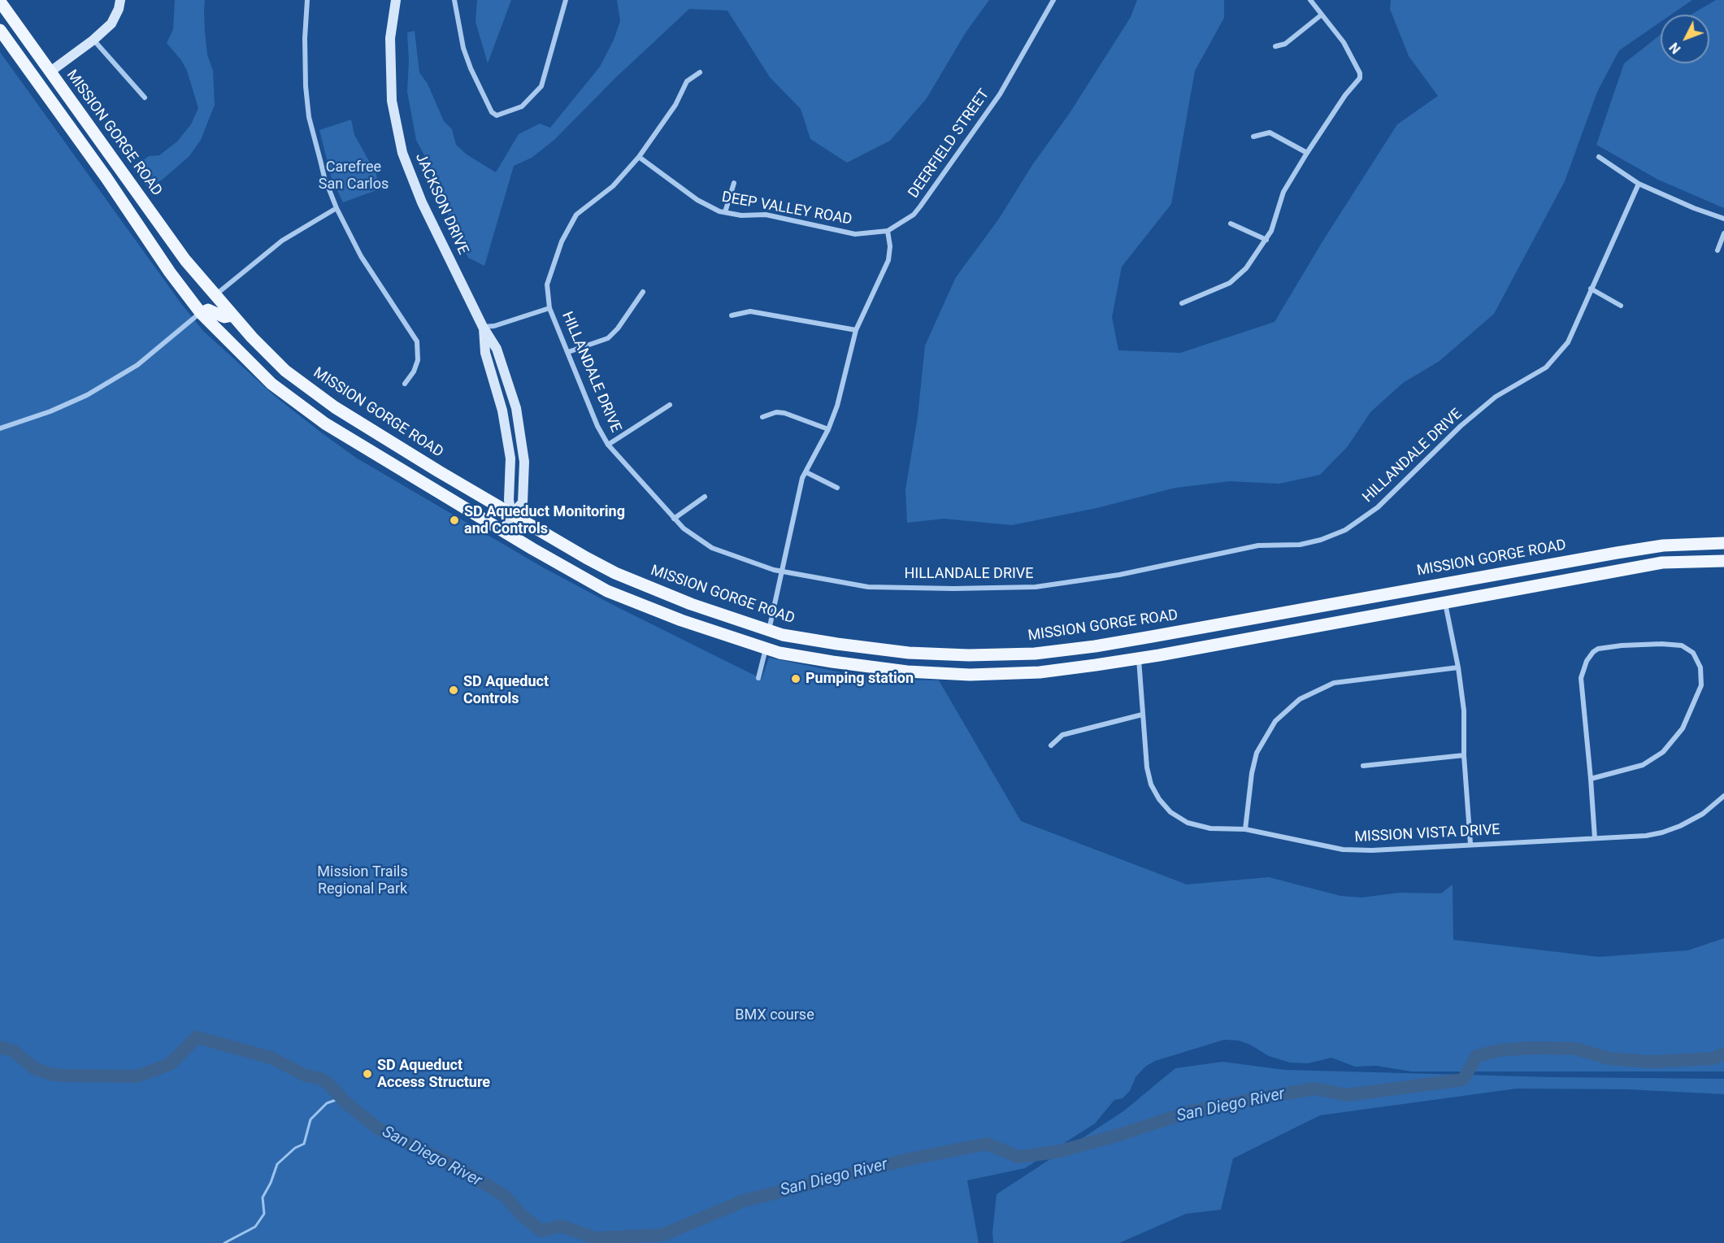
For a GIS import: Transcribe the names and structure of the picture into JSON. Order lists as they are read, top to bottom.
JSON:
{
  "streets": {
    "main road": ["MISSION GORGE ROAD", "JACKSON DRIVE"],
    "street": [
      "DEERFIELD STREET",
      "DEEP VALLEY ROAD",
      "HILLANDALE DRIVE",
      "MISSION VISTA DRIVE"
    ]
  },
  "crossings": [
    ["MISSION GORGE ROAD", "JACKSON DRIVE"],
    ["DEERFIELD STREET", "DEEP VALLEY ROAD"],
    ["DEEP VALLEY ROAD", "HILLANDALE DRIVE"]
  ],
  "water": ["San Diego River"],
  "parks": ["Carefree San Carlos", "Mission Trails Regional Park", "BMX course"],
  "places": [
    "SD Aqueduct Monitoring and Controls",
    "Pumping station",
    "SD Aqueduct Controls",
    "SD Aqueduct Access Structure"
  ],
  "north": "bottom left"
}
